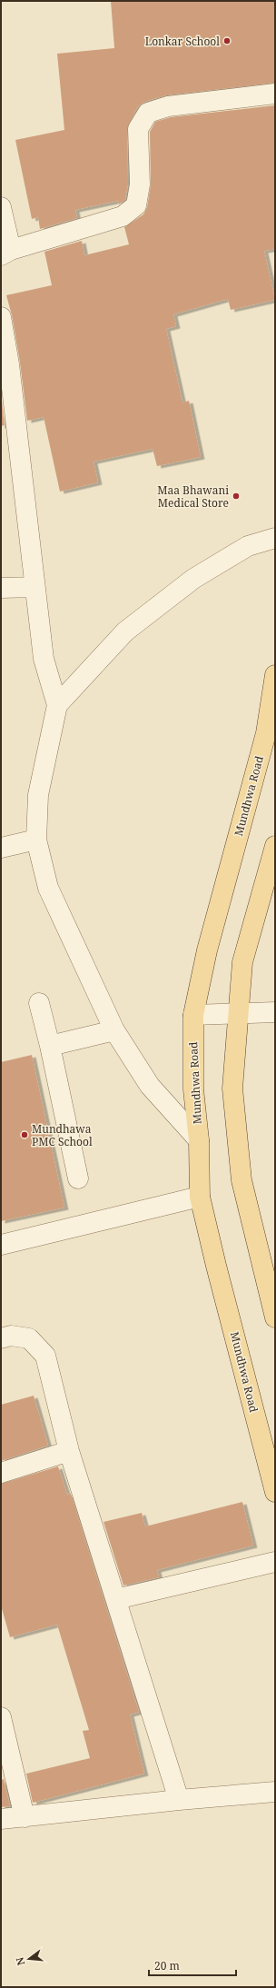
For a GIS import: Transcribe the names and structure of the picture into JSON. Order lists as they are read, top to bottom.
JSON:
{
  "streets": {
    "main road": ["Mundhwa Road"]
  },
  "places": ["Lonkar School", "Maa Bhawani Medical Store", "Mundhawa PMC School"],
  "scale_bar": "20 m",
  "north": "left"
}
